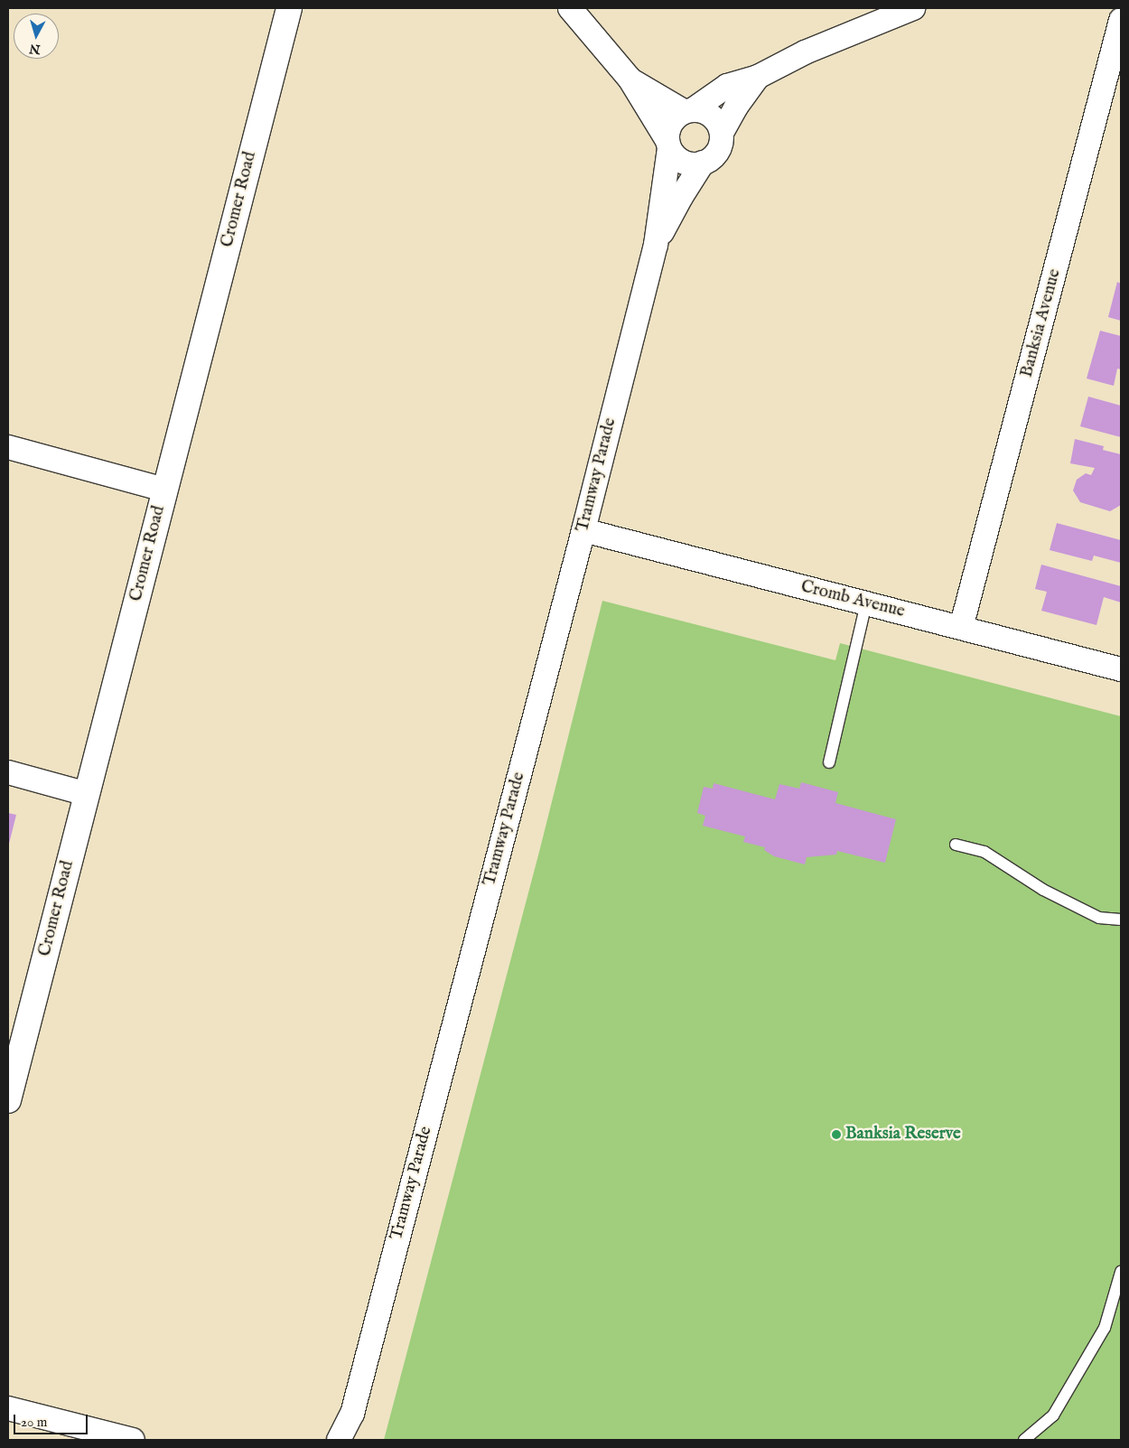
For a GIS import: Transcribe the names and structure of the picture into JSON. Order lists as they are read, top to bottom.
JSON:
{
  "streets": {
    "street": [
      "Cromer Road",
      "Banksia Avenue",
      "Tramway Parade",
      "Cromb Avenue"
    ]
  },
  "crossings": [
    ["Banksia Avenue", "Cromb Avenue"],
    ["Tramway Parade", "Cromb Avenue"]
  ],
  "places": ["Banksia Reserve"],
  "scale_bar": "20 m",
  "north": "bottom"
}
